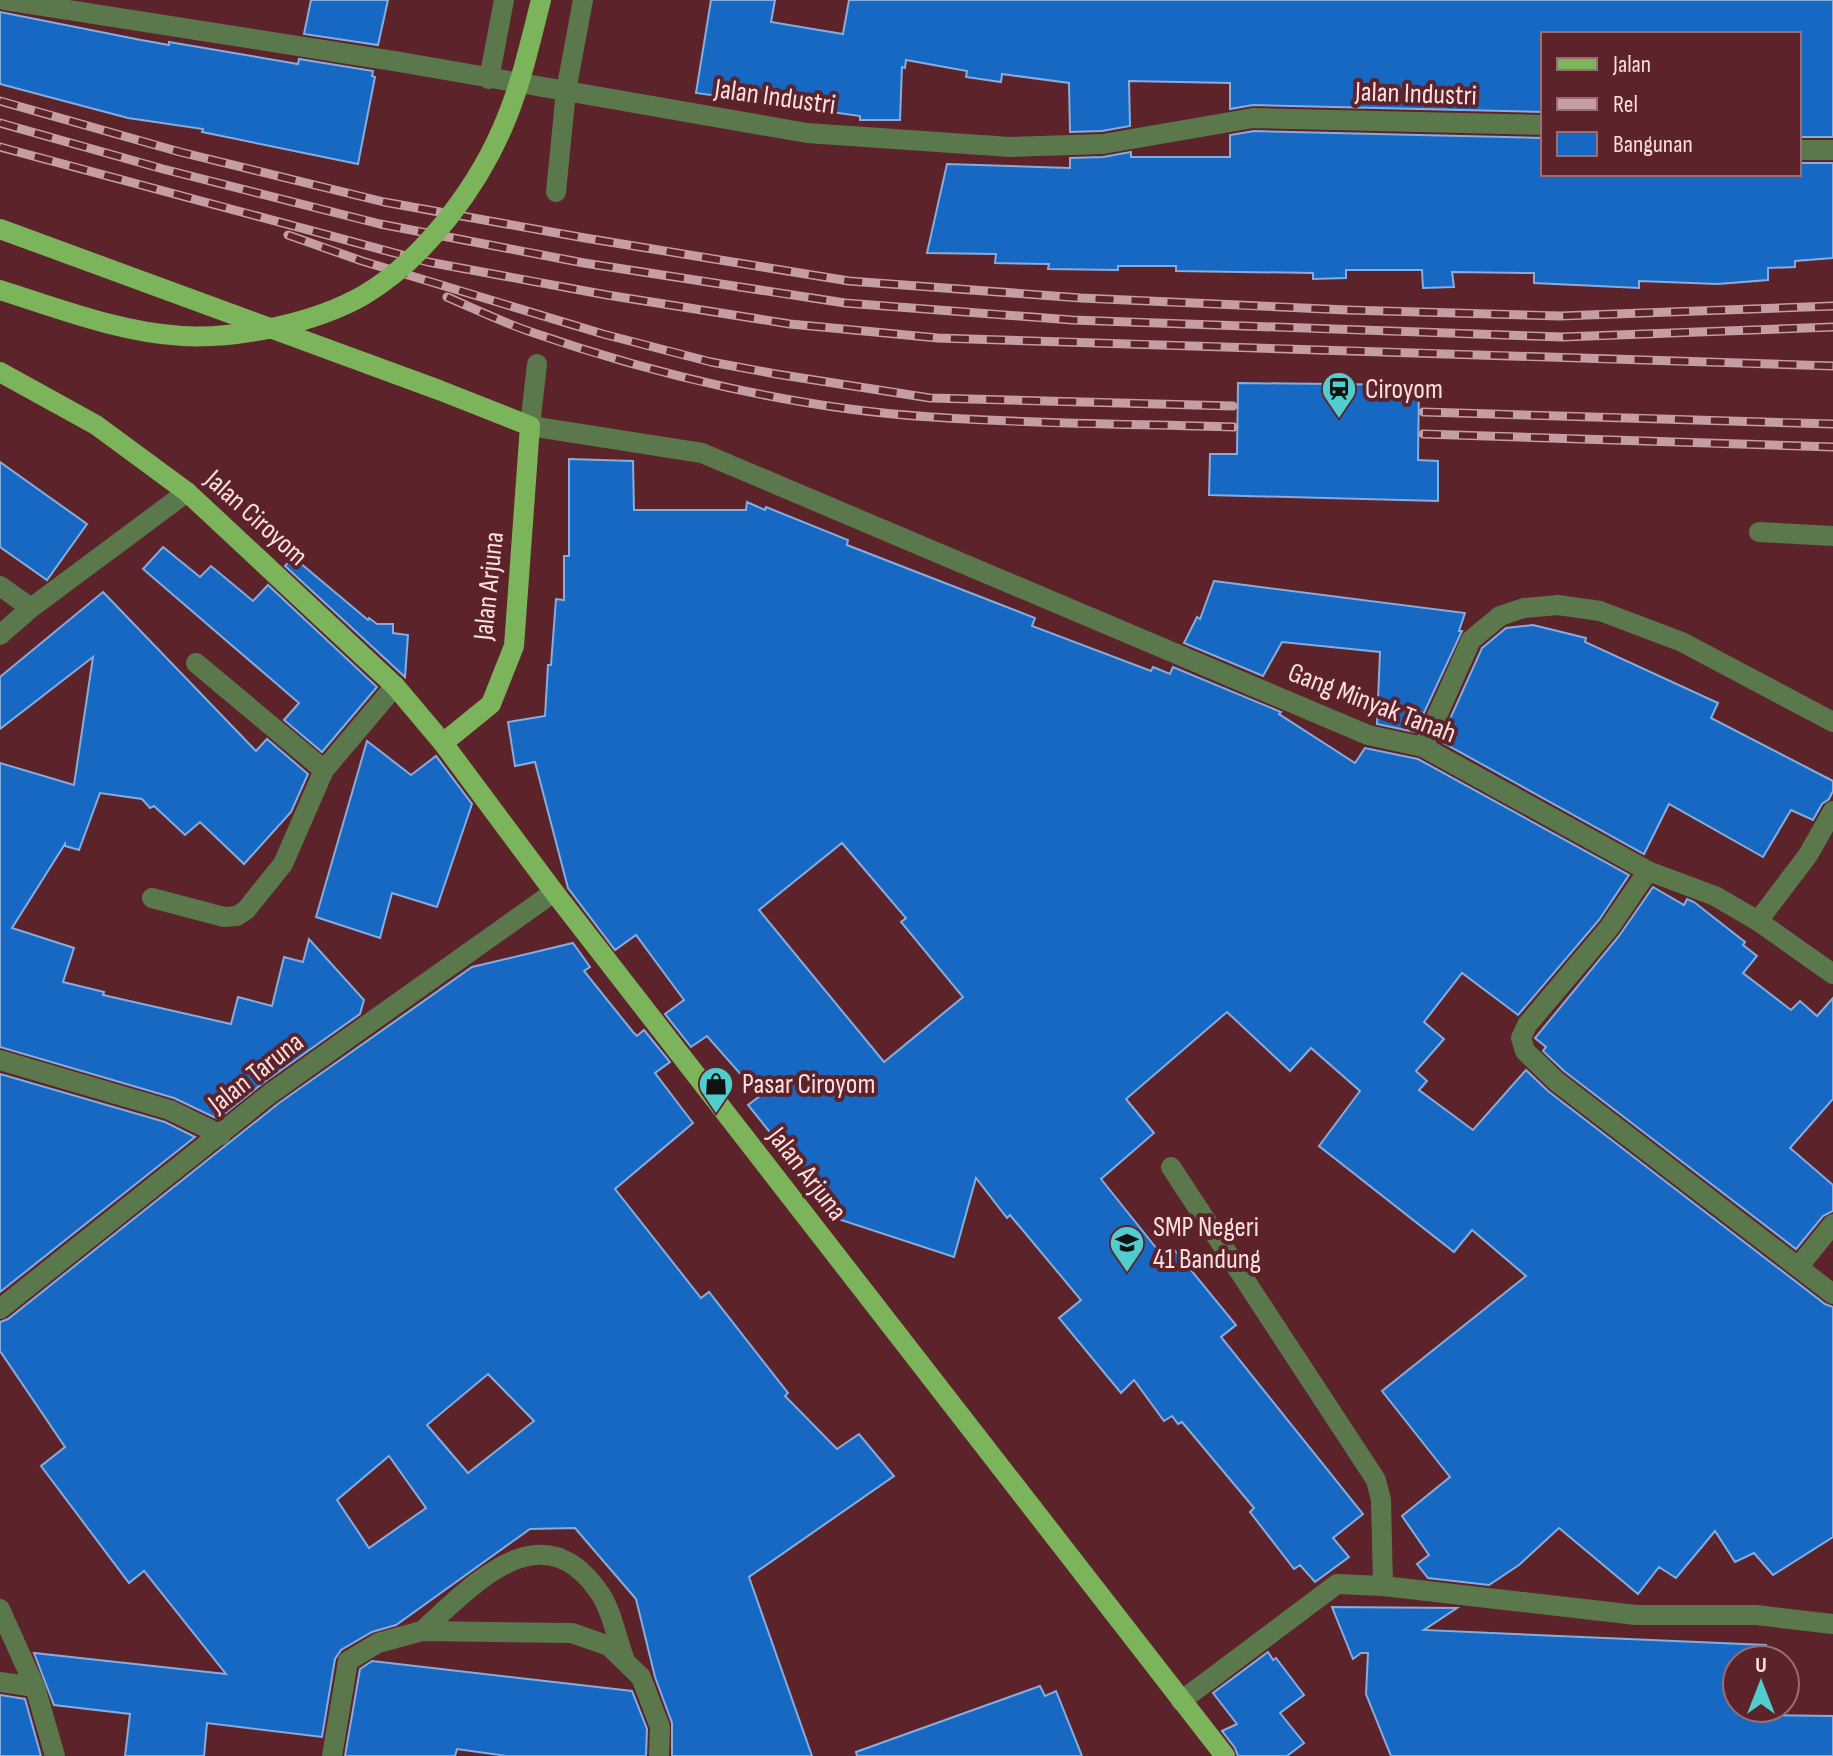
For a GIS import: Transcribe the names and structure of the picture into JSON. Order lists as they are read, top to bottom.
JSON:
{
  "streets": {
    "main road": ["Jalan Ciroyom", "Jalan Arjuna"],
    "street": ["Jalan Industri", "Gang Minyak Tanah", "Jalan Taruna"]
  },
  "crossings": [
    ["Jalan Ciroyom", "Jalan Arjuna"],
    ["Jalan Arjuna", "Gang Minyak Tanah"],
    ["Jalan Arjuna", "Jalan Taruna"]
  ],
  "places": {
    "station": ["Ciroyom"],
    "shop": ["Pasar Ciroyom"],
    "school or university": ["SMP Negeri 41 Bandung"]
  },
  "legend": ["Jalan", "Rel", "Bangunan"],
  "north": "top"
}
